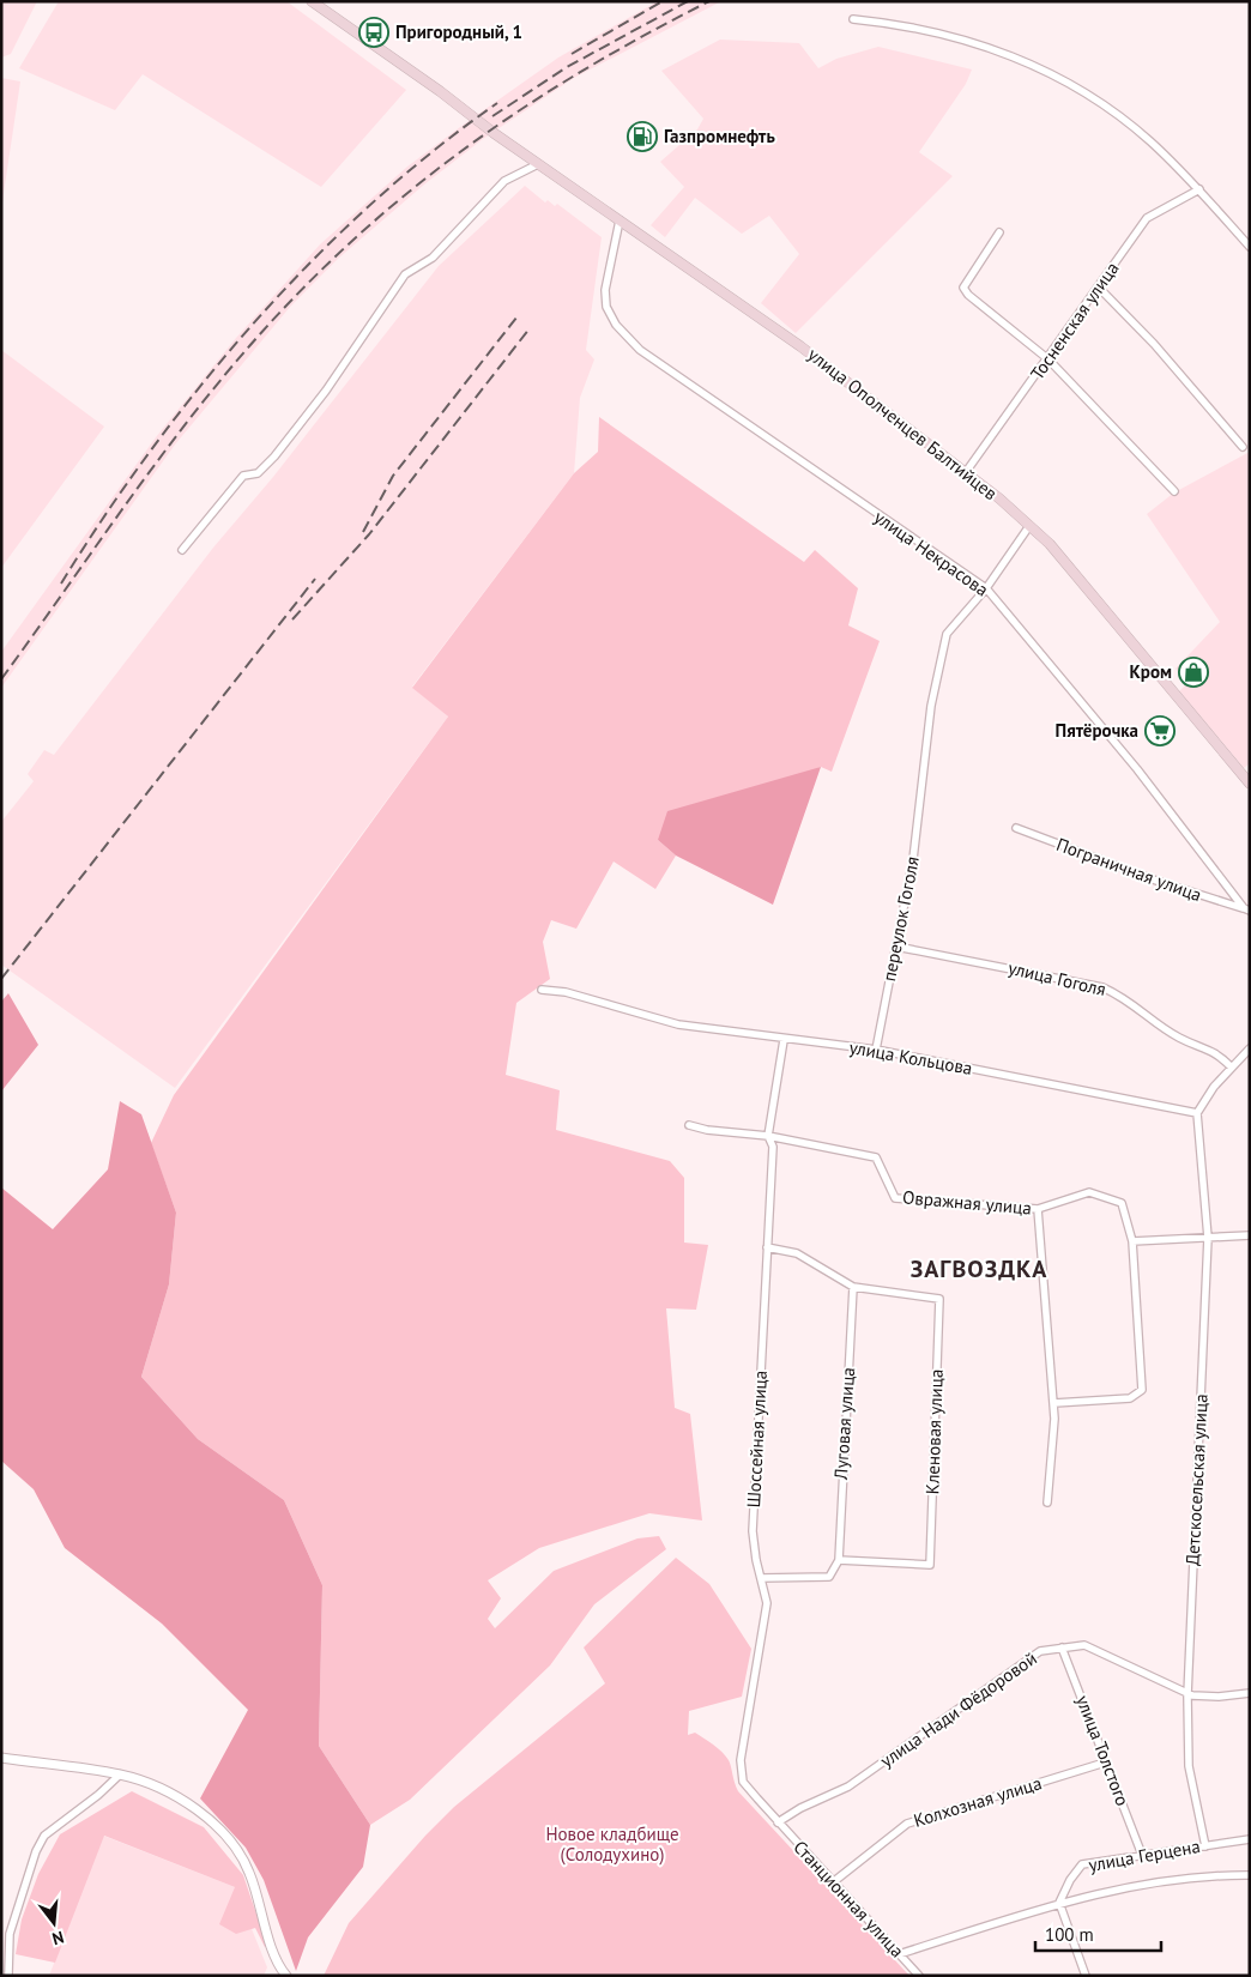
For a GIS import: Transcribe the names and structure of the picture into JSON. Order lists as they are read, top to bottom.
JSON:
{
  "streets": {
    "main road": ["улица Ополченцев Балтийцев"],
    "street": [
      "Тосненская улица",
      "улица Некрасова",
      "Пограничная улица",
      "переулок Гоголя",
      "улица Гоголя",
      "улица Кольцова",
      "Овражная улица",
      "Луговая улица",
      "Кленовая улица",
      "Шоссейная улица",
      "Детскосельская улица",
      "улица Нади Фёдоровой",
      "улица Толстого",
      "Колхозная улица",
      "улица Герцена",
      "Станционная улица"
    ]
  },
  "crossings": [
    ["Тосненская улица", "улица Ополченцев Балтийцев"],
    ["улица Ополченцев Балтийцев", "улица Некрасова"],
    ["улица Ополченцев Балтийцев", "переулок Гоголя"],
    ["улица Некрасова", "Пограничная улица"],
    ["улица Некрасова", "переулок Гоголя"],
    ["переулок Гоголя", "улица Гоголя"],
    ["переулок Гоголя", "улица Кольцова"],
    ["улица Кольцова", "Шоссейная улица"],
    ["улица Кольцова", "Детскосельская улица"],
    ["Овражная улица", "Шоссейная улица"],
    ["Луговая улица", "Кленовая улица"],
    ["Шоссейная улица", "улица Нади Фёдоровой"],
    ["Шоссейная улица", "Станционная улица"],
    ["Детскосельская улица", "улица Нади Фёдоровой"],
    ["Детскосельская улица", "улица Герцена"],
    ["улица Нади Фёдоровой", "улица Толстого"],
    ["улица Нади Фёдоровой", "Станционная улица"],
    ["улица Толстого", "Колхозная улица"],
    ["улица Толстого", "улица Герцена"],
    ["Колхозная улица", "Станционная улица"]
  ],
  "districts": ["ЗАГВОЗДКА"],
  "parks": ["Новое кладбище (Солодухино)"],
  "places": {
    "bus stop": ["Пригородный, 1"],
    "fuel station": ["Газпромнефть"],
    "shop": ["Кром"],
    "supermarket": ["Пятёрочка"]
  },
  "scale_bar": "100 m",
  "north": "bottom"
}
